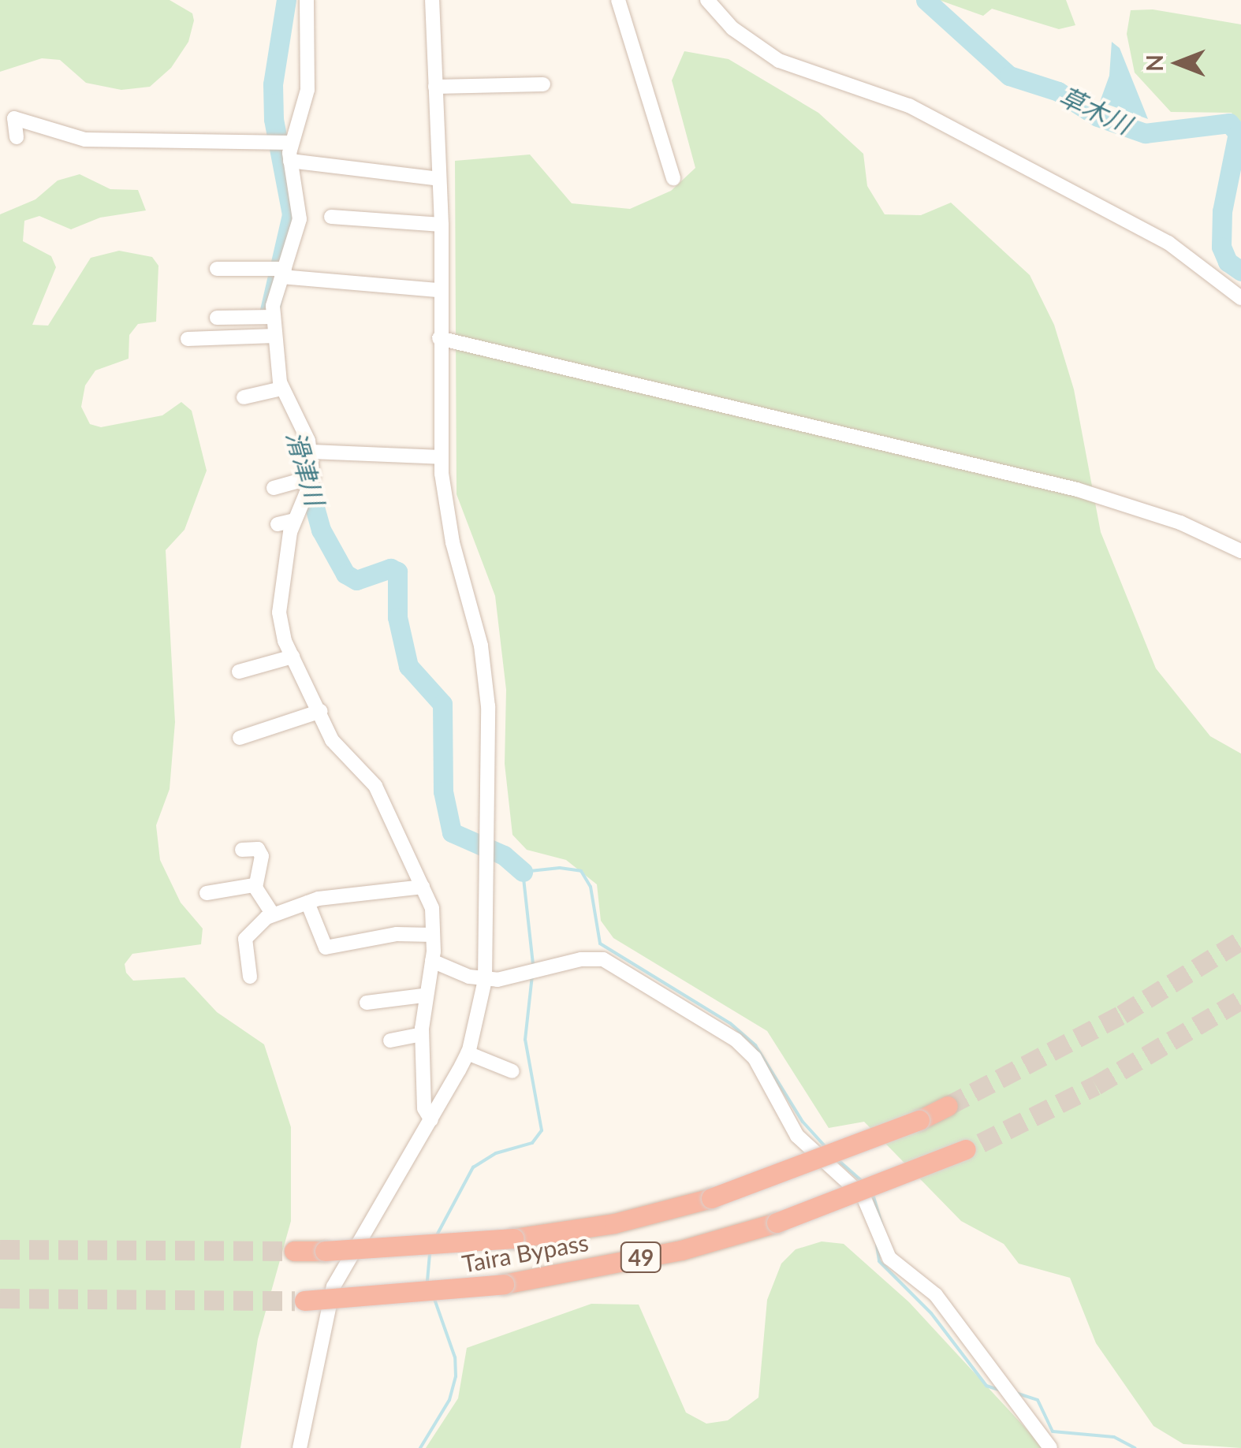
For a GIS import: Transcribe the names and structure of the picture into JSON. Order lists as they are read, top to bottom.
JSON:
{
  "streets": {
    "highway": ["Taira Bypass", "49"]
  },
  "water": ["草木川", "滑津川"],
  "north": "left"
}
